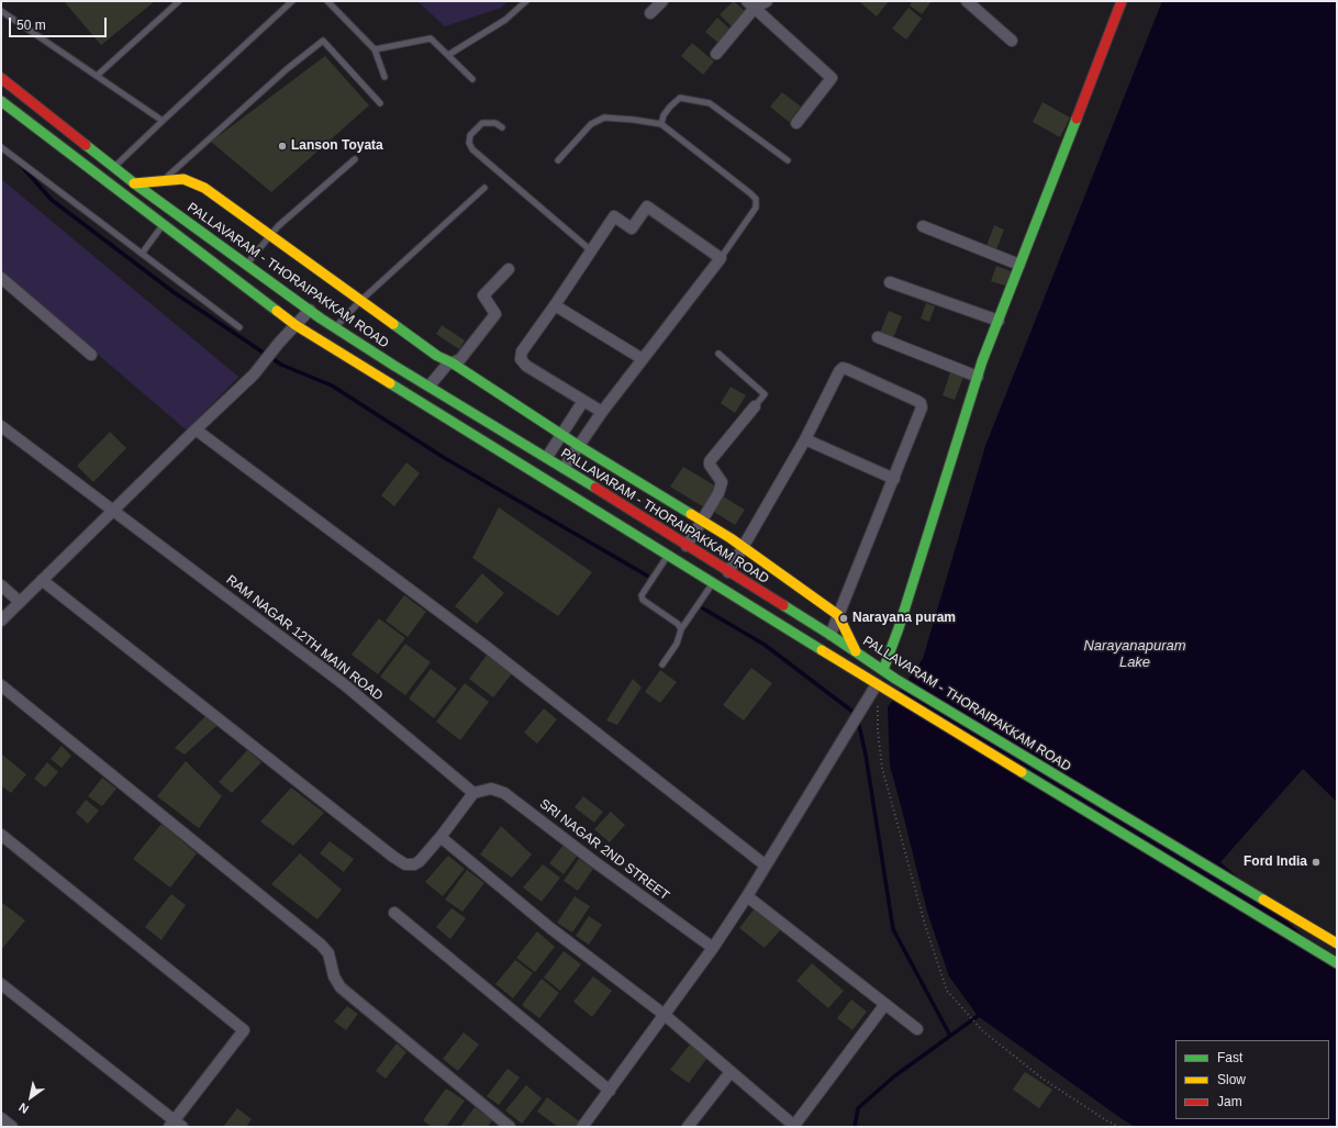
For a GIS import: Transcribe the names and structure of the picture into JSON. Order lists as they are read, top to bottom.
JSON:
{
  "streets": {
    "main road": ["PALLAVARAM - THORAIPAKKAM ROAD"],
    "street": ["RAM NAGAR 12TH MAIN ROAD", "SRI NAGAR 2ND STREET"]
  },
  "crossings": [
    ["RAM NAGAR 12TH MAIN ROAD", "SRI NAGAR 2ND STREET"]
  ],
  "water": ["Narayanapuram Lake"],
  "places": ["Lanson Toyata", "Narayana puram", "Ford India"],
  "legend": ["Fast", "Slow", "Jam"],
  "scale_bar": "50 m",
  "north": "bottom left"
}
